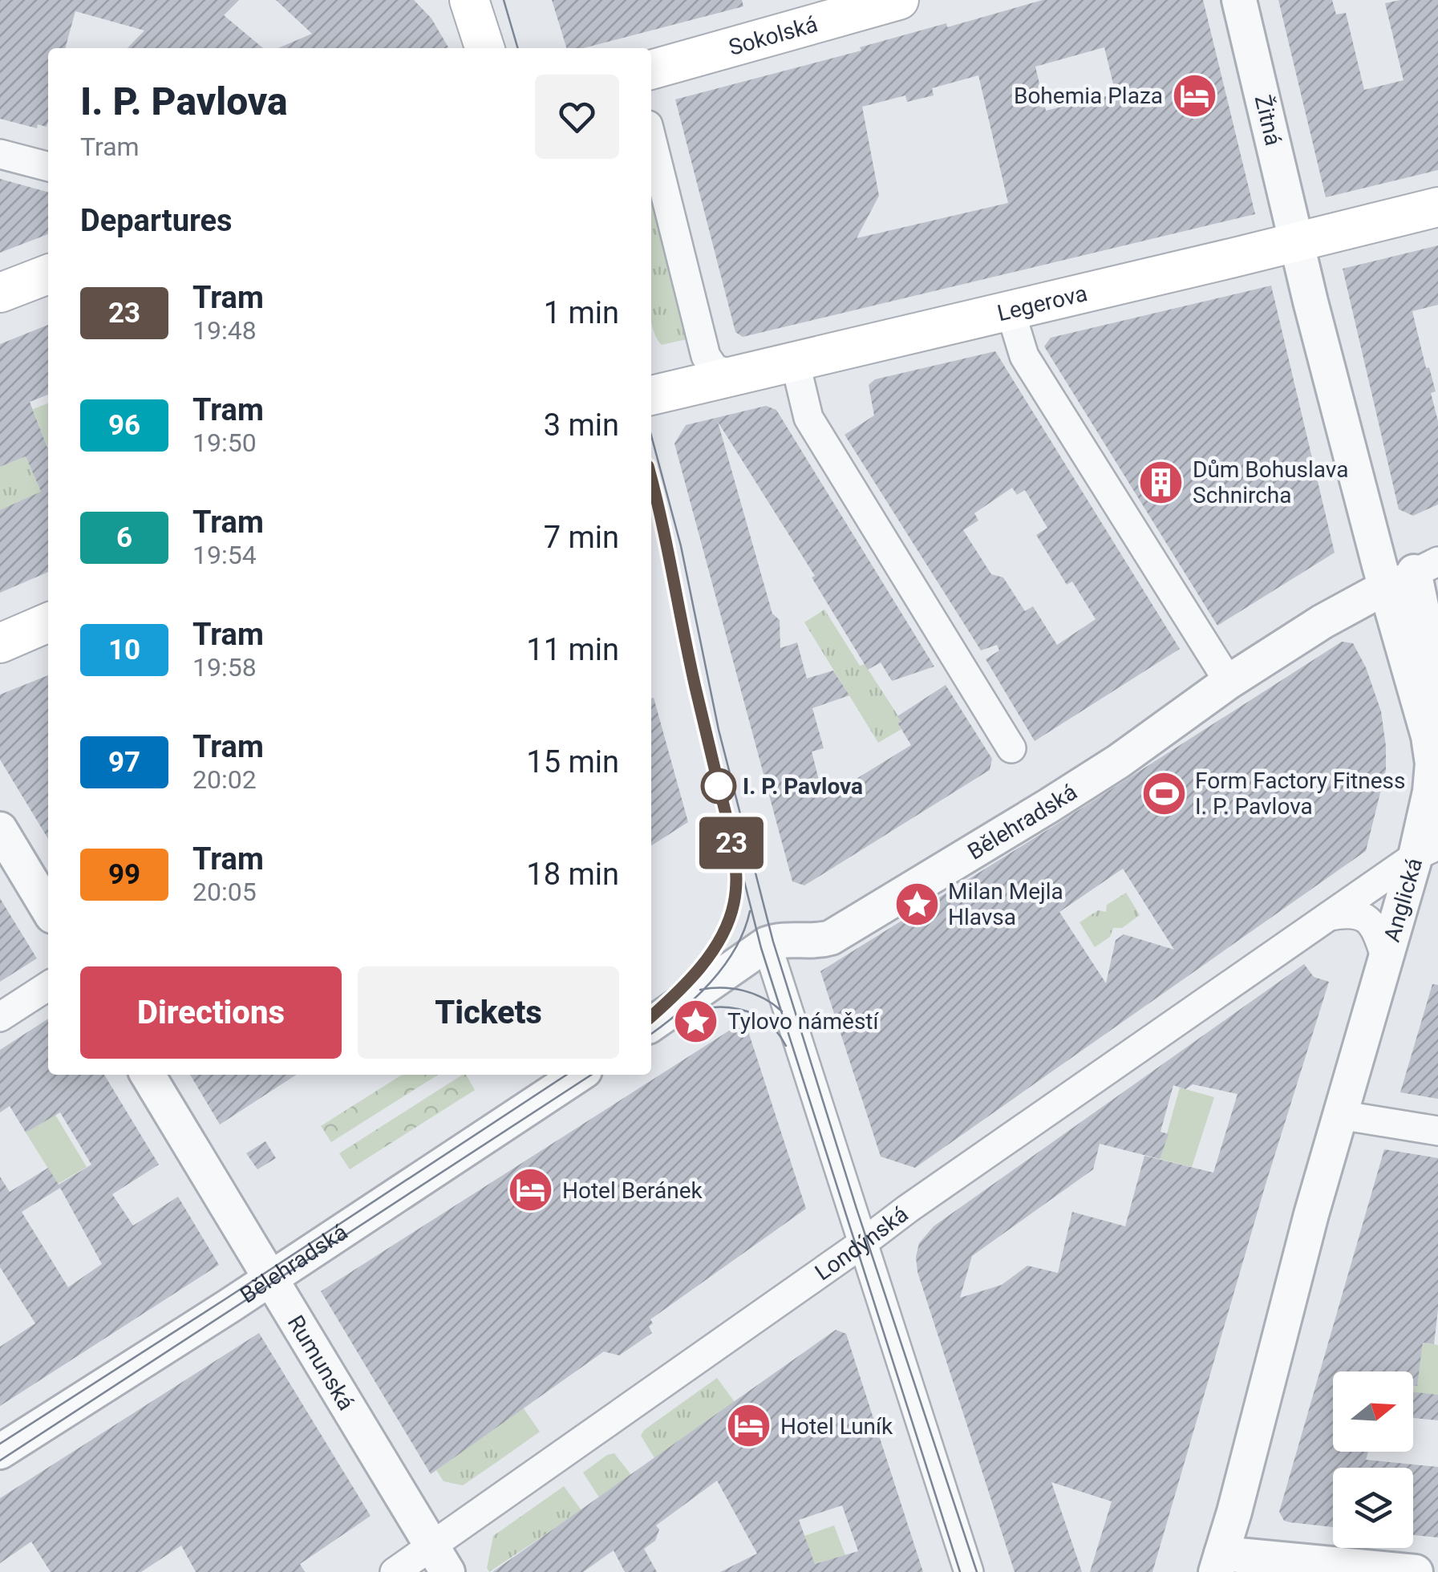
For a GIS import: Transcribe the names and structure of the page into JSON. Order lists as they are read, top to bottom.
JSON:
{
  "streets": {
    "main road": ["Sokolská", "Legerova"],
    "street": [
      "Žitná",
      "Bělehradská",
      "Anglická",
      "Londýnská",
      "Rumunská"
    ]
  },
  "crossings": [
    ["Žitná", "Legerova"],
    ["Žitná", "Anglická"],
    ["Legerova", "Anglická"],
    ["Bělehradská", "Anglická"],
    ["Bělehradská", "Rumunská"],
    ["Anglická", "Londýnská"],
    ["Londýnská", "Rumunská"]
  ],
  "places": {
    "hotel": ["Bohemia Plaza", "Hotel Beránek", "Hotel Luník"],
    "building": ["Dům Bohuslava Schnircha"],
    "other": ["I. P. Pavlova"],
    "sports": ["Form Factory Fitness I. P. Pavlova"],
    "place": ["Milan Mejla Hlavsa", "Tylovo náměstí"]
  },
  "lines": ["tram line 23"],
  "north": "right",
  "page": {
    "on_map": "23",
    "heading": [
      ["I. P. Pavlova", "Tram"],
      "Departures"
    ],
    "list": [
      {
        "mark": "23",
        "name": "Tram",
        "note": "19:48",
        "value": "1 min"
      },
      {
        "mark": "96",
        "name": "Tram",
        "note": "19:50",
        "value": "3 min"
      },
      {
        "mark": "6",
        "name": "Tram",
        "note": "19:54",
        "value": "7 min"
      },
      {
        "mark": "10",
        "name": "Tram",
        "note": "19:58",
        "value": "11 min"
      },
      {
        "mark": "97",
        "name": "Tram",
        "note": "20:02",
        "value": "15 min"
      },
      {
        "mark": "99",
        "name": "Tram",
        "note": "20:05",
        "value": "18 min"
      }
    ],
    "buttons": ["Directions", "Tickets"]
  }
}
